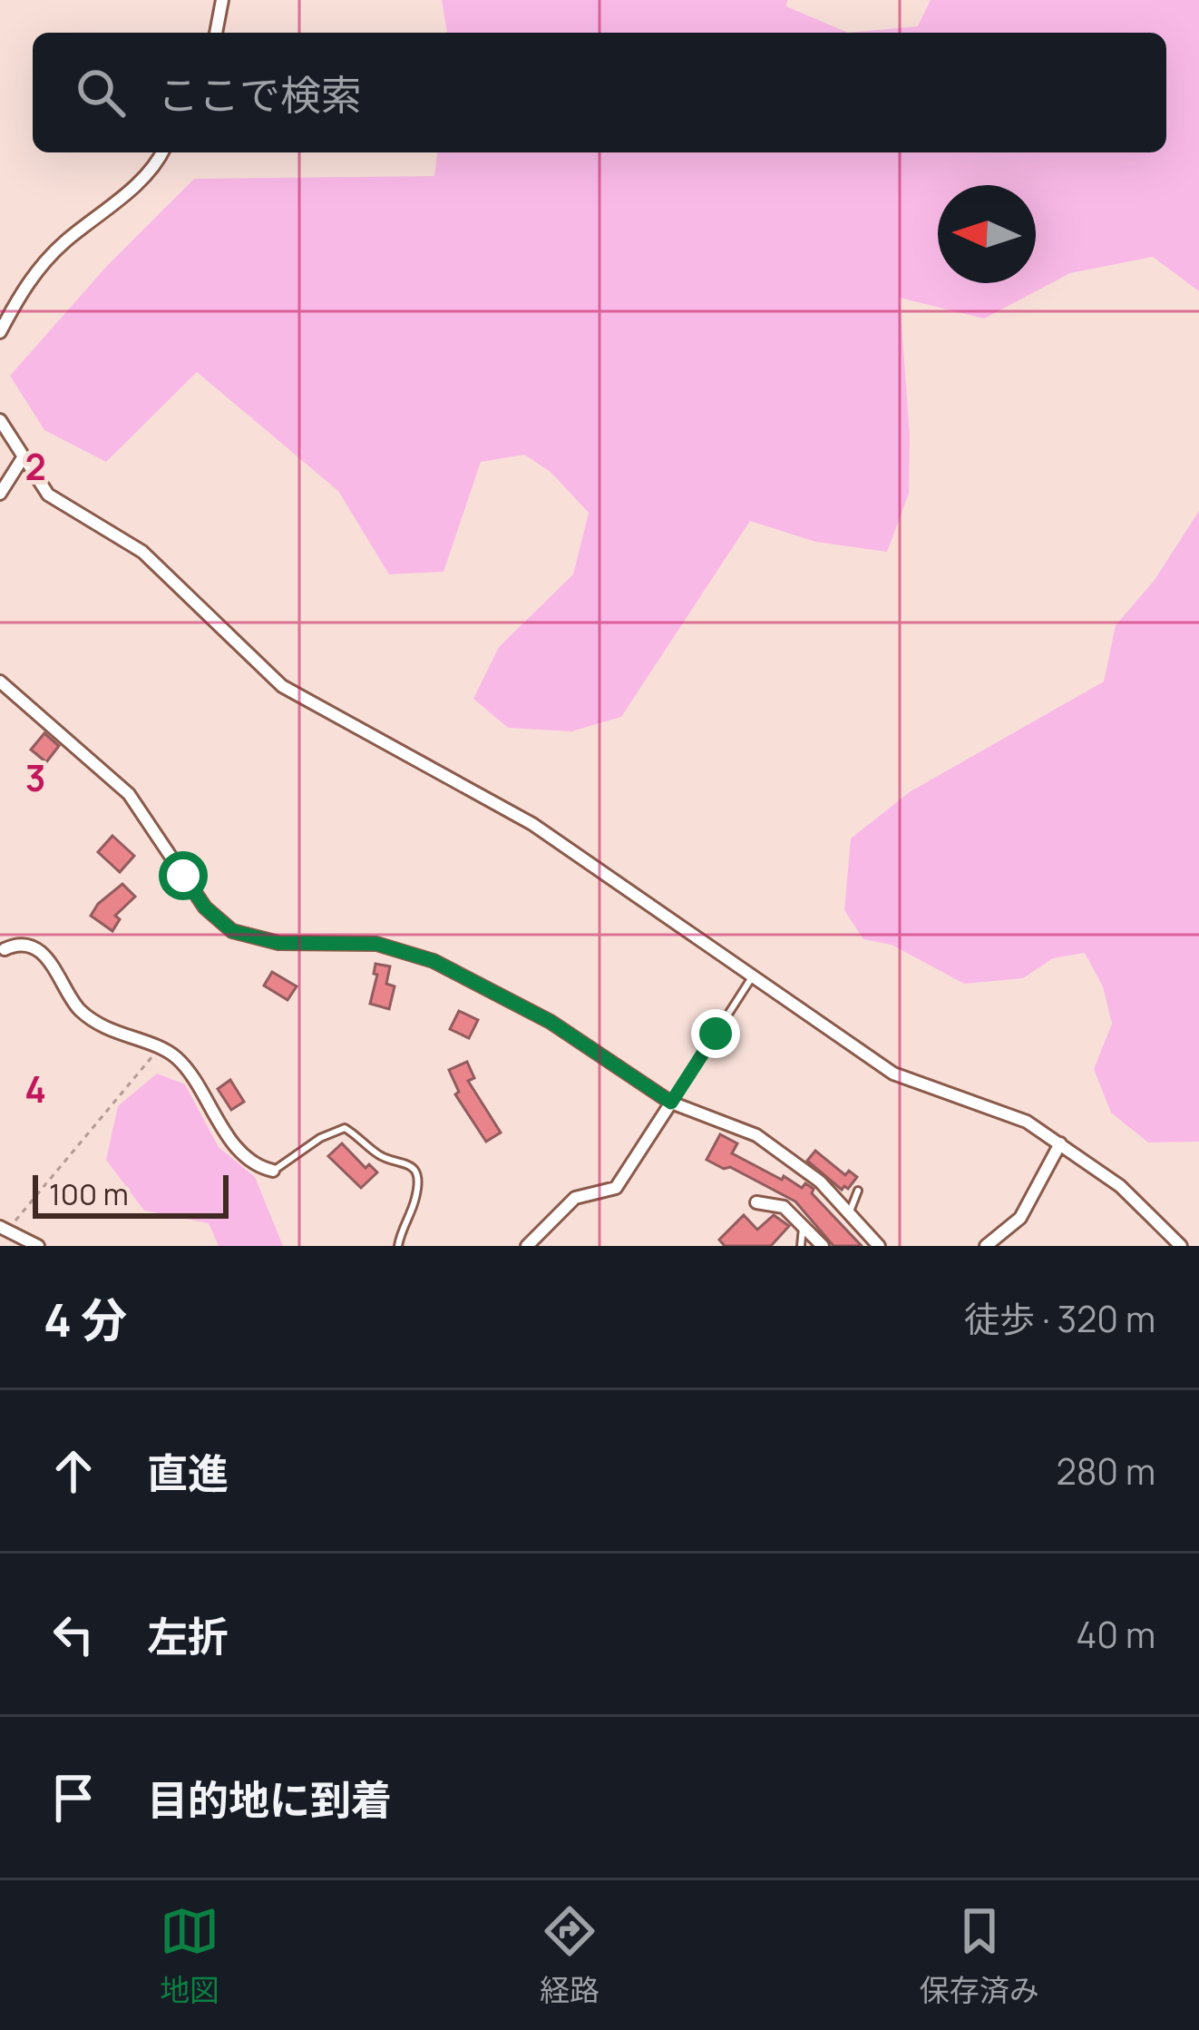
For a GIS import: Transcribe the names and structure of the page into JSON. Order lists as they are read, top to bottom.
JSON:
{
  "scale_bar": "100 m",
  "north": "left",
  "page": {
    "search": "ここで検索",
    "scale": "100 m",
    "heading": ["4 分", "徒歩 · 320 m"],
    "list": [
      ["直進", "280 m"],
      ["左折", "40 m"],
      "目的地に到着"
    ],
    "nav": ["地図", "経路", "保存済み"]
  },
  "grid": {
    "rows": ["2", "3", "4"]
  }
}
